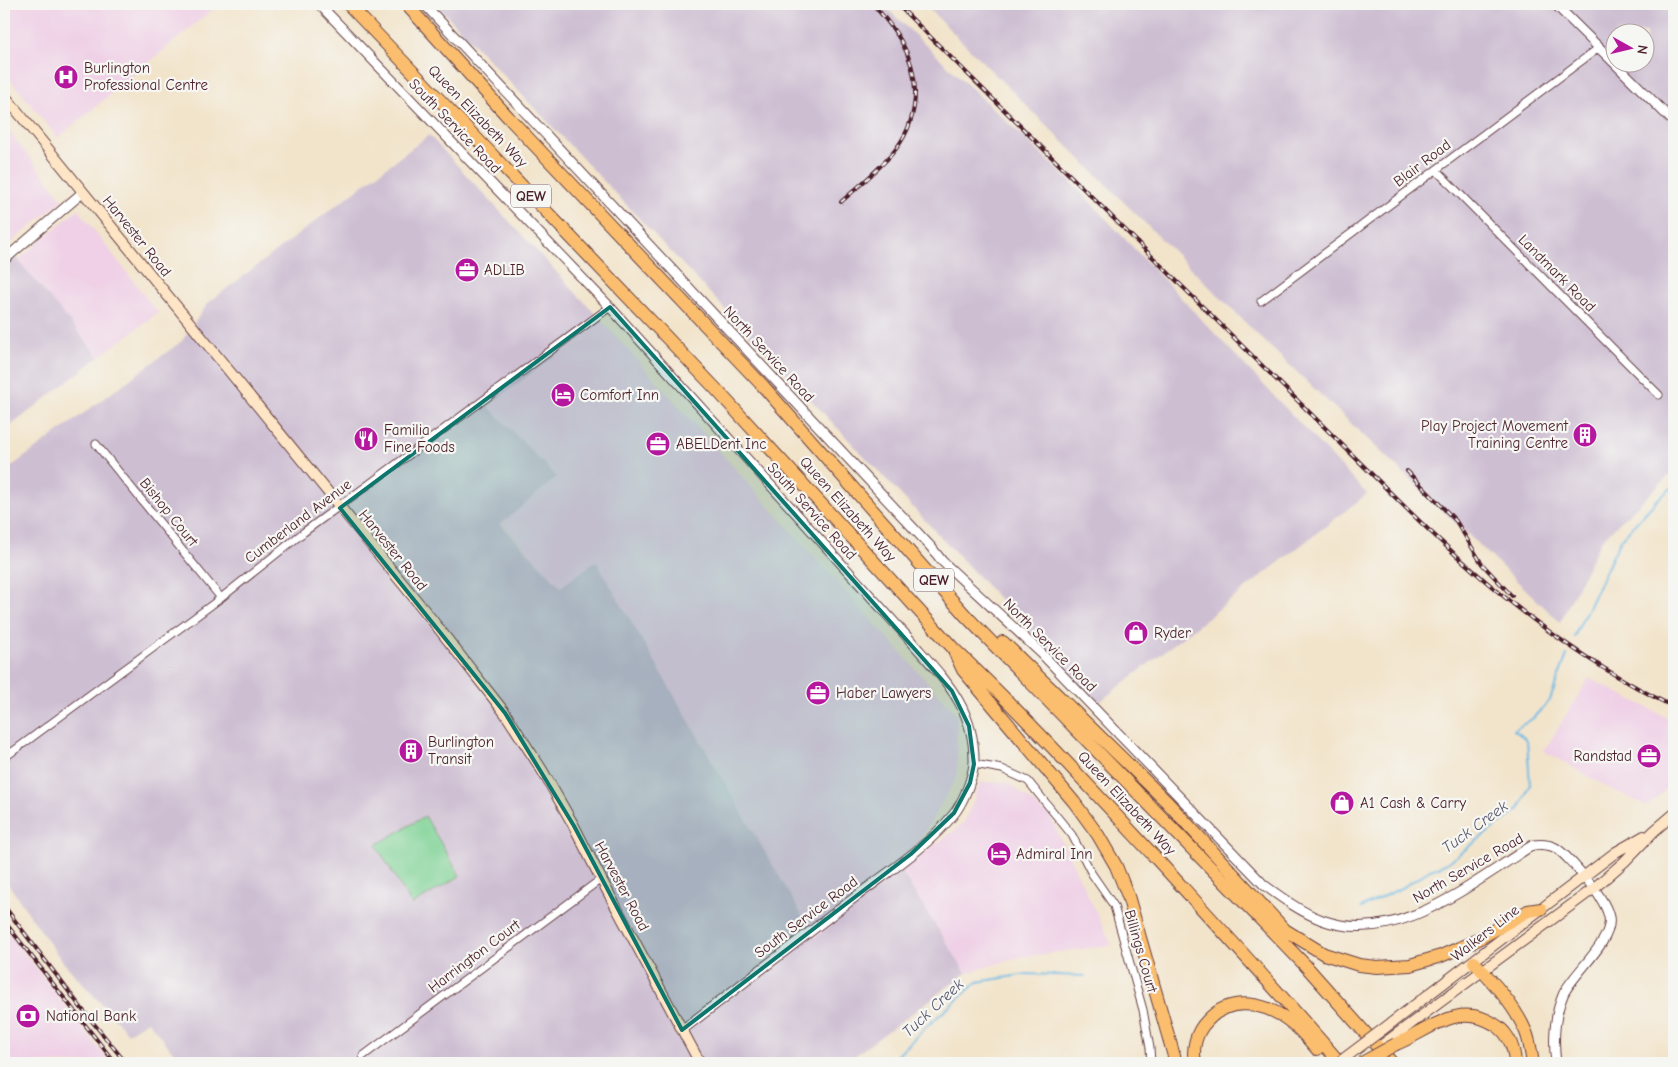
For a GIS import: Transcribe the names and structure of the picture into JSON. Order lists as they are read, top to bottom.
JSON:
{
  "streets": {
    "highway": ["Queen Elizabeth Way", "QEW"],
    "main road": ["Harvester Road", "Walkers Line"],
    "street": [
      "South Service Road",
      "Blair Road",
      "Landmark Road",
      "North Service Road",
      "Bishop Court",
      "Cumberland Avenue",
      "Billings Court",
      "Harrington Court"
    ]
  },
  "crossings": [
    ["Queen Elizabeth Way", "Walkers Line"],
    ["South Service Road", "Harvester Road"],
    ["South Service Road", "Cumberland Avenue"],
    ["South Service Road", "Billings Court"],
    ["Blair Road", "Landmark Road"],
    ["Harvester Road", "Cumberland Avenue"],
    ["Harvester Road", "Harrington Court"],
    ["North Service Road", "Walkers Line"],
    ["Bishop Court", "Cumberland Avenue"]
  ],
  "water": ["Tuck Creek"],
  "places": {
    "hospital": ["Burlington Professional Centre"],
    "office": [
      "ADLIB",
      "ABELDent Inc",
      "Haber Lawyers",
      "Randstad"
    ],
    "hotel": ["Comfort Inn", "Admiral Inn"],
    "building": ["Play Project Movement Training Centre", "Burlington Transit"],
    "restaurant": ["Familia Fine Foods"],
    "shop": ["Ryder", "A1 Cash & Carry"],
    "bank": ["National Bank"]
  },
  "north": "right"
}
